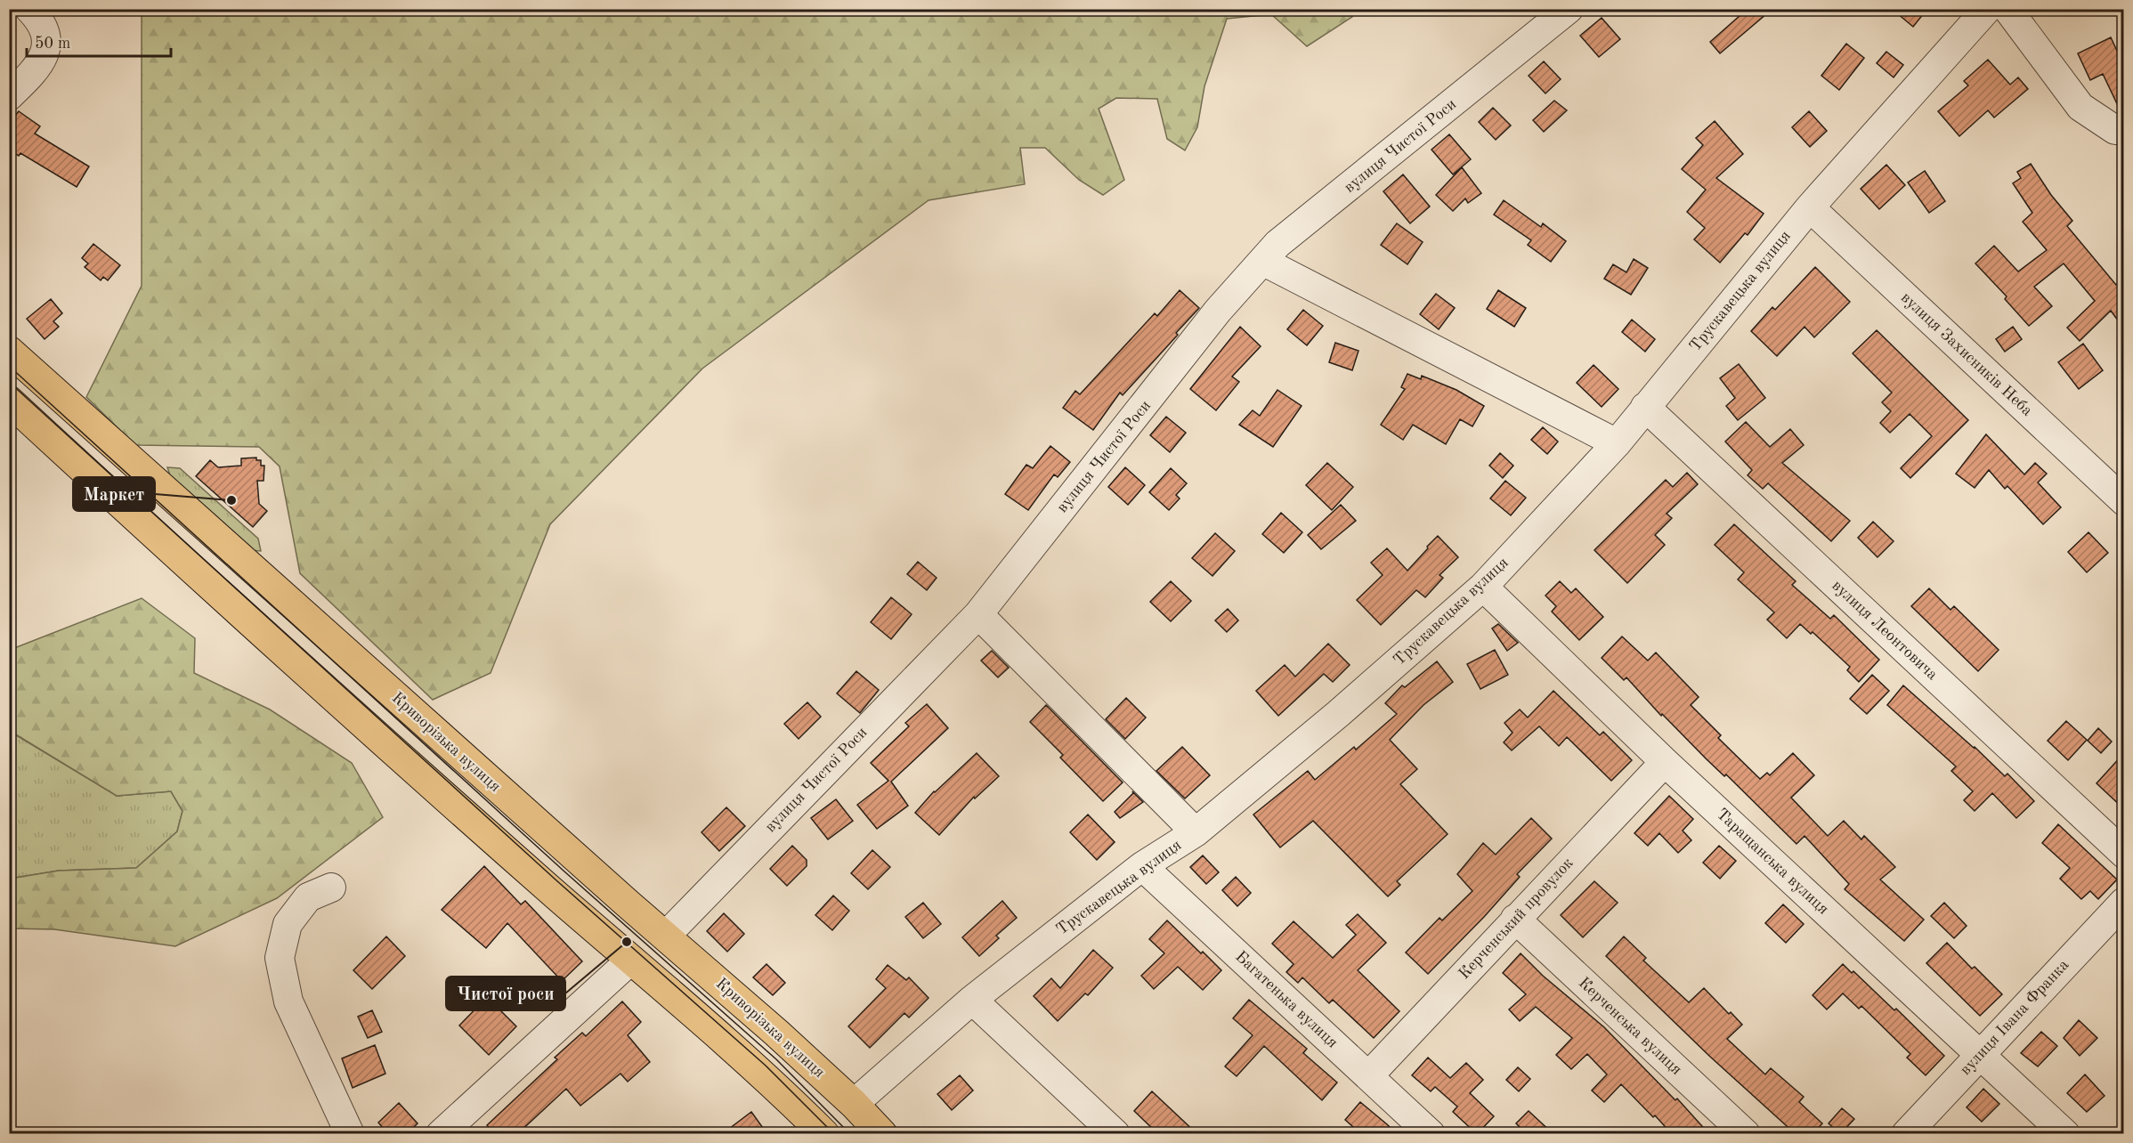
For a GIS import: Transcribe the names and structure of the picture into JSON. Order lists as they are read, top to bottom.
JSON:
{
  "streets": {
    "main road": ["Криворізька вулиця"],
    "street": [
      "вулиця Чистої Роси",
      "Трускавецька вулиця",
      "вулиця Захисників Неба",
      "вулиця Леонтовича",
      "Таращанська вулиця",
      "Керченський провулок",
      "Багатенька вулиця",
      "вулиця Івана Франка",
      "Керченська вулиця"
    ]
  },
  "crossings": [
    ["вулиця Чистої Роси", "Криворізька вулиця"],
    ["Трускавецька вулиця", "вулиця Захисників Неба"],
    ["Трускавецька вулиця", "вулиця Леонтовича"],
    ["Трускавецька вулиця", "Криворізька вулиця"],
    ["Трускавецька вулиця", "Таращанська вулиця"],
    ["Трускавецька вулиця", "Багатенька вулиця"],
    ["Таращанська вулиця", "Керченський провулок"],
    ["Таращанська вулиця", "вулиця Івана Франка"],
    ["Керченський провулок", "Багатенька вулиця"],
    ["Керченський провулок", "Керченська вулиця"]
  ],
  "places": ["Маркет", "Чистої роси"],
  "scale_bar": "50 m"
}
